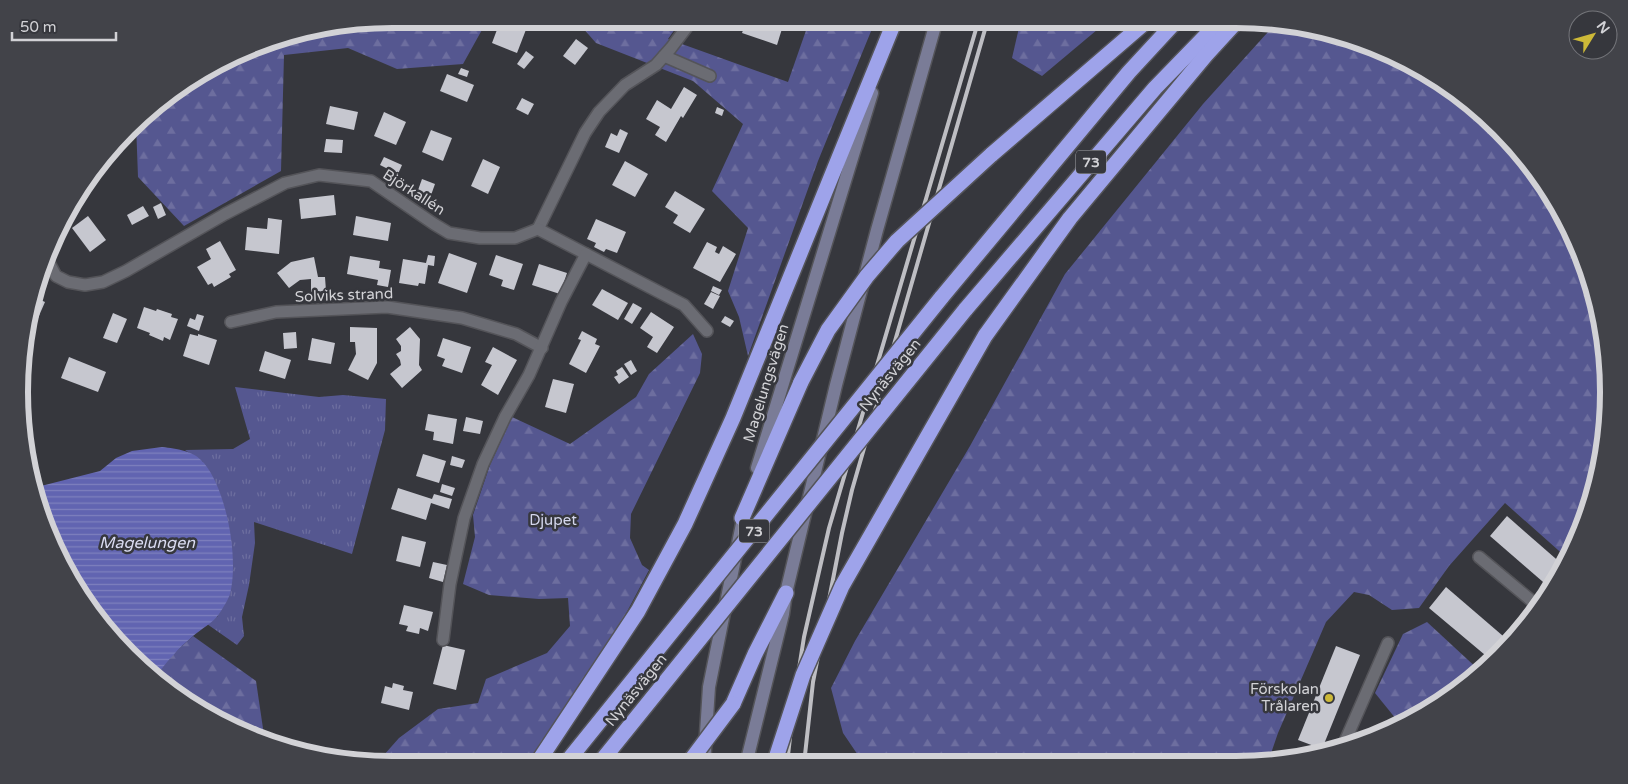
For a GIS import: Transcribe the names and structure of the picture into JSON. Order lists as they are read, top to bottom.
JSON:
{
  "streets": {
    "highway": ["73", "Nynäsvägen"],
    "street": ["Björkallén", "Solviks strand", "Magelungsvägen"]
  },
  "water": ["Magelungen"],
  "parks": ["Djupet"],
  "places": ["Förskolan Trålaren"],
  "scale_bar": "50 m",
  "north": "top right"
}
